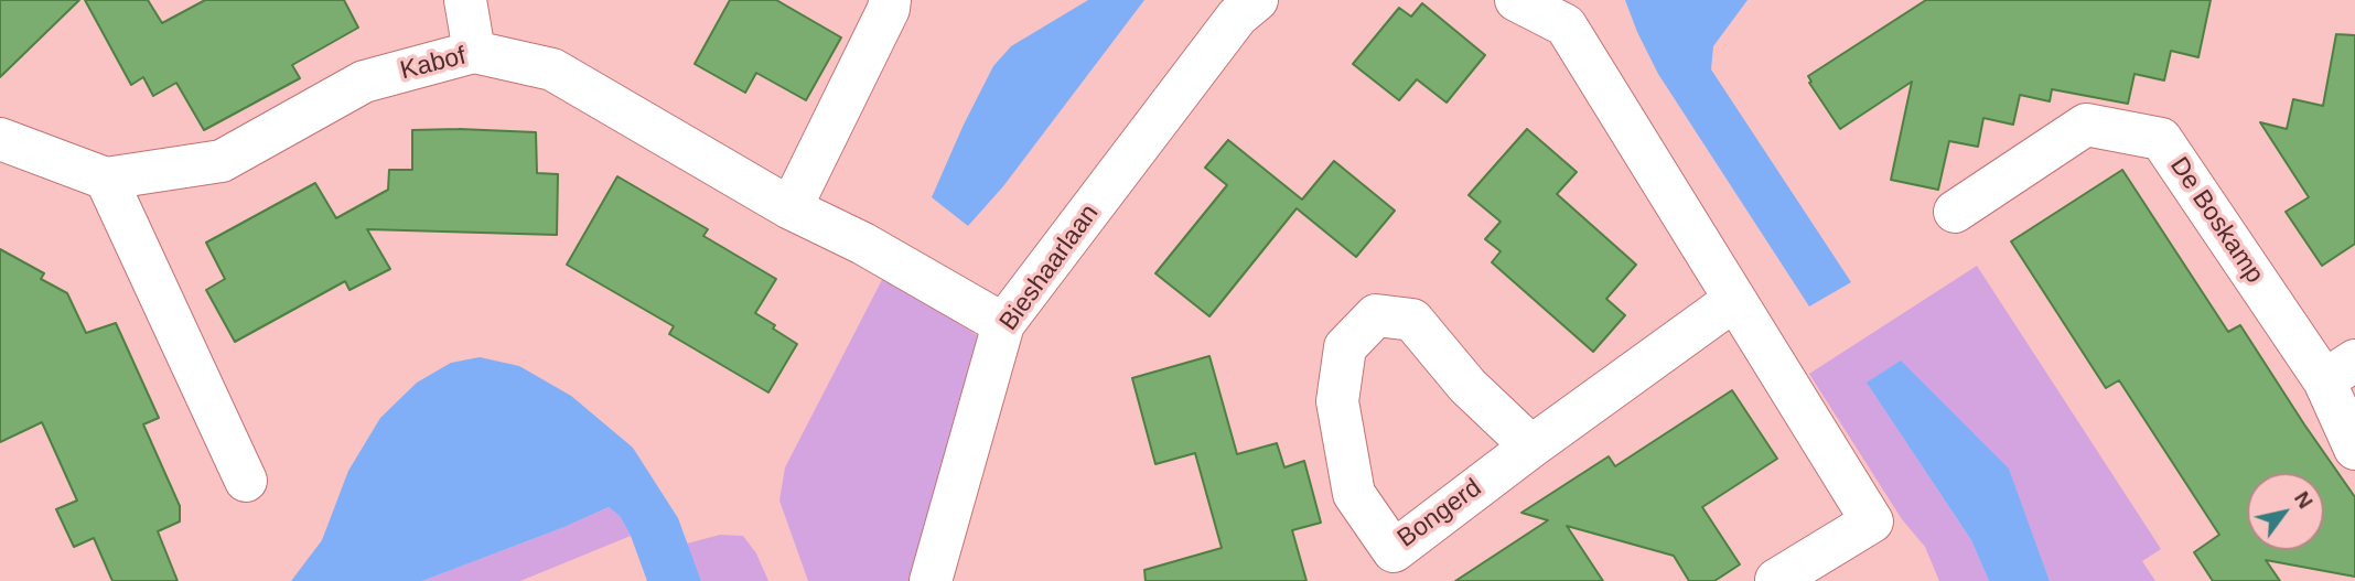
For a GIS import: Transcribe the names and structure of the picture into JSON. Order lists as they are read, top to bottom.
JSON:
{
  "streets": {
    "street": [
      "Kabof",
      "De Boskamp",
      "Bieshaarlaan",
      "Bongerd"
    ]
  },
  "crossings": [
    ["Kabof", "Bieshaarlaan"]
  ],
  "north": "top right"
}
